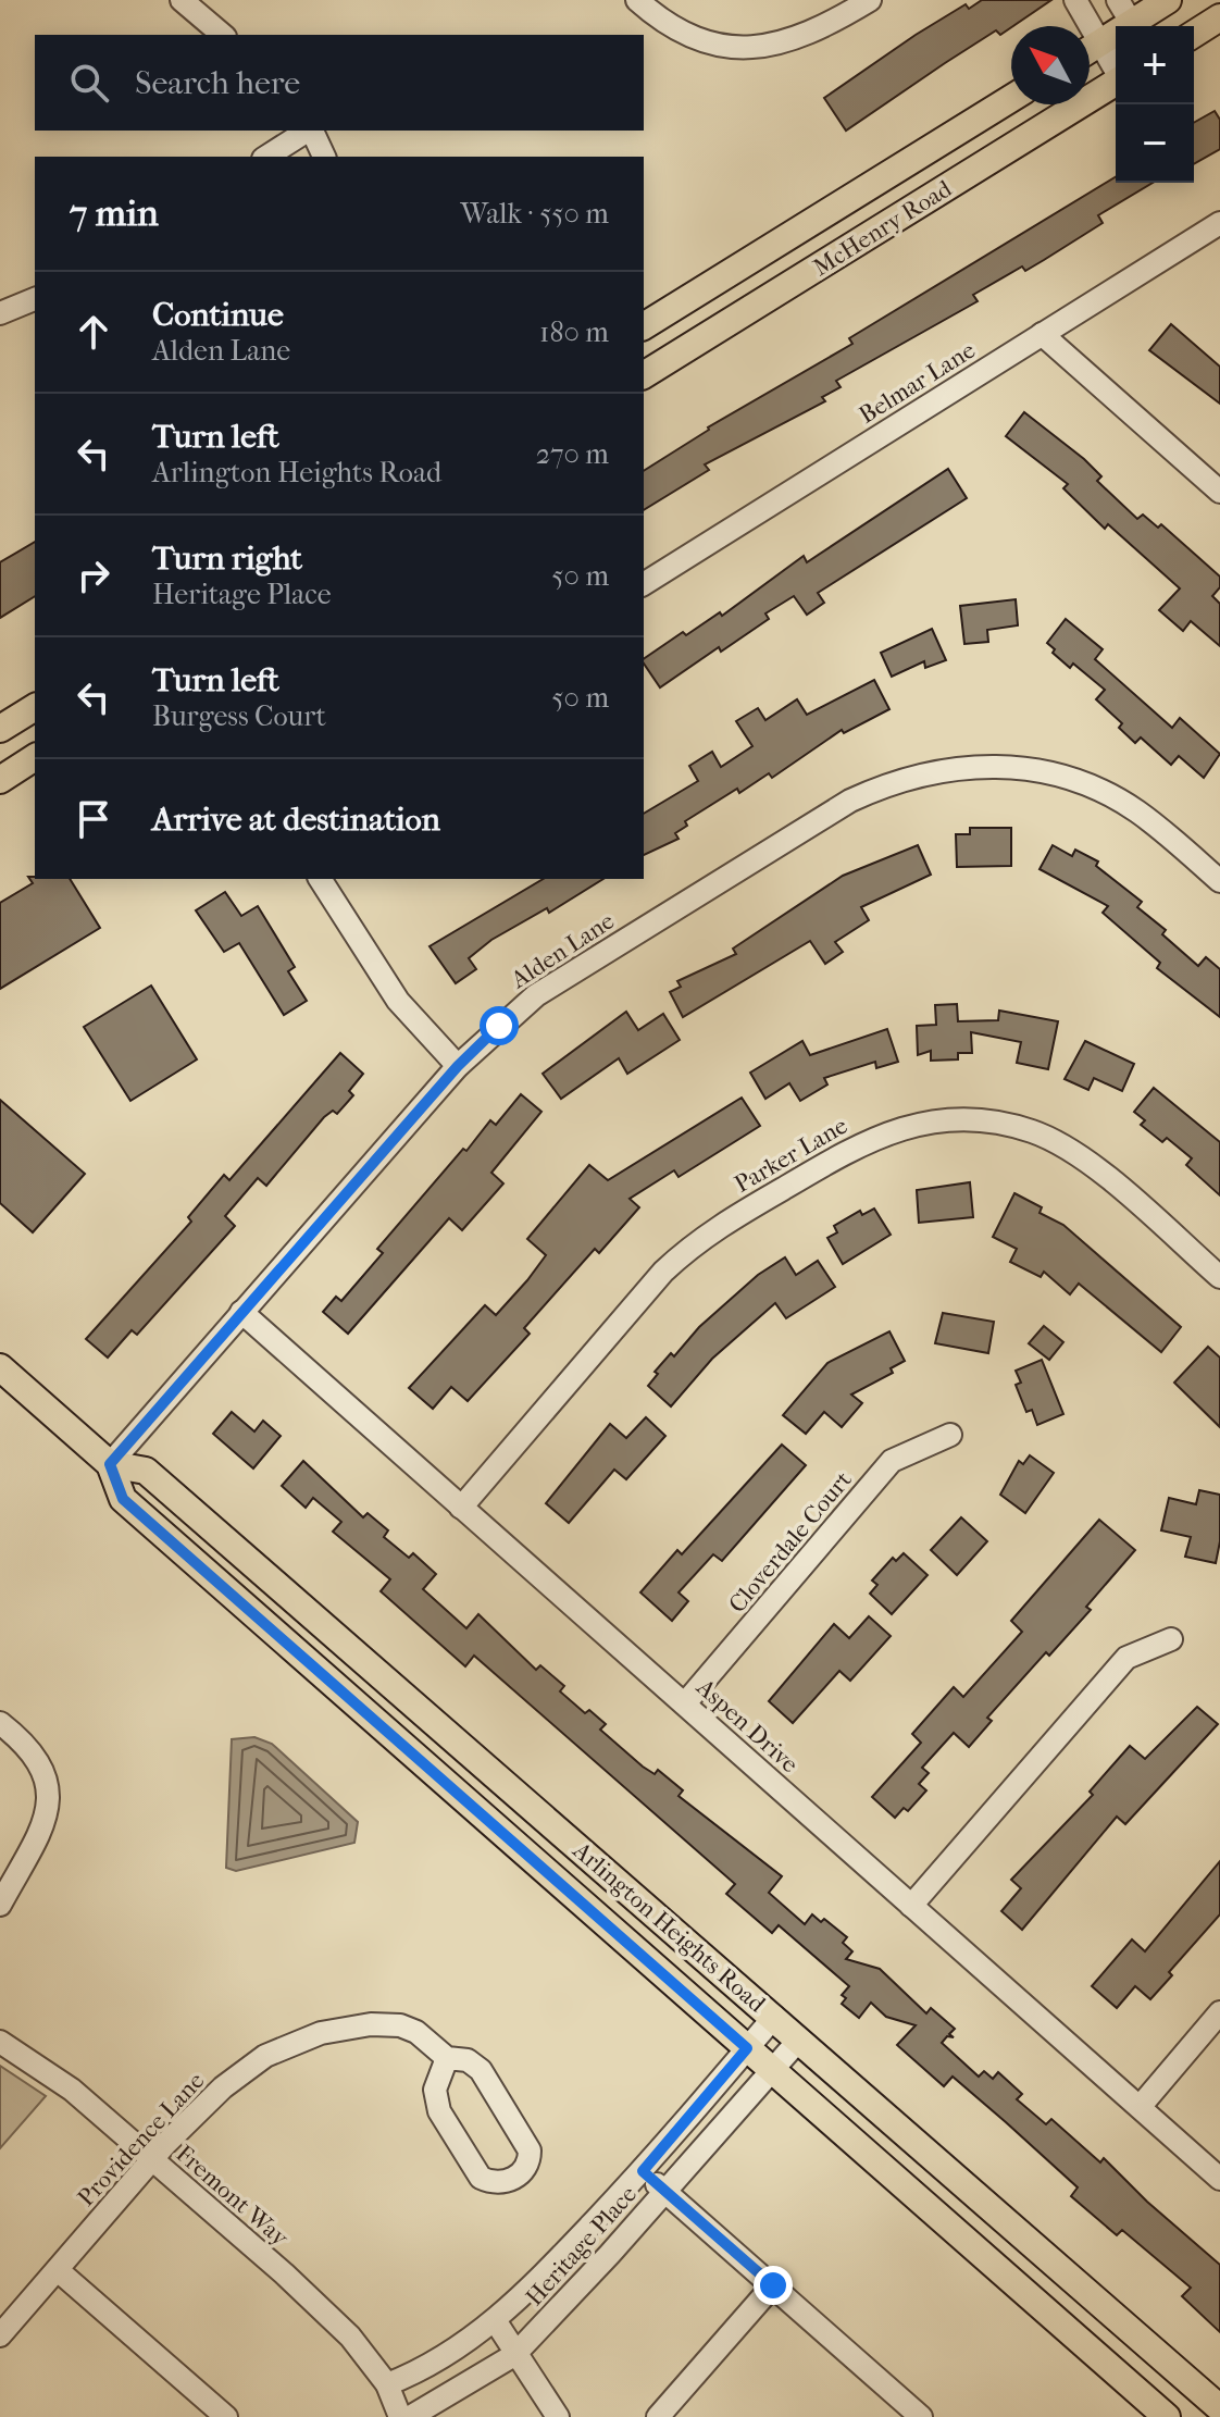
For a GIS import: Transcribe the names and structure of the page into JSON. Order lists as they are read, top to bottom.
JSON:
{
  "streets": {
    "main road": ["McHenry Road", "Arlington Heights Road"],
    "street": [
      "Belmar Lane",
      "Alden Lane",
      "Parker Lane",
      "Cloverdale Court",
      "Aspen Drive",
      "Providence Lane",
      "Fremont Way",
      "Heritage Place"
    ]
  },
  "crossings": [
    ["Alden Lane", "Aspen Drive"],
    ["Alden Lane", "Arlington Heights Road"],
    ["Parker Lane", "Aspen Drive"],
    ["Cloverdale Court", "Aspen Drive"],
    ["Arlington Heights Road", "Heritage Place"],
    ["Providence Lane", "Fremont Way"],
    ["Fremont Way", "Heritage Place"]
  ],
  "north": "top left",
  "page": {
    "map_buttons": ["+", "−"],
    "search": "Search here",
    "heading": ["7 min", "Walk · 550 m"],
    "list": [
      ["Continue", "Alden Lane", "180 m"],
      ["Turn left", "Arlington Heights Road", "270 m"],
      ["Turn right", "Heritage Place", "50 m"],
      ["Turn left", "Burgess Court", "50 m"],
      "Arrive at destination"
    ]
  }
}
